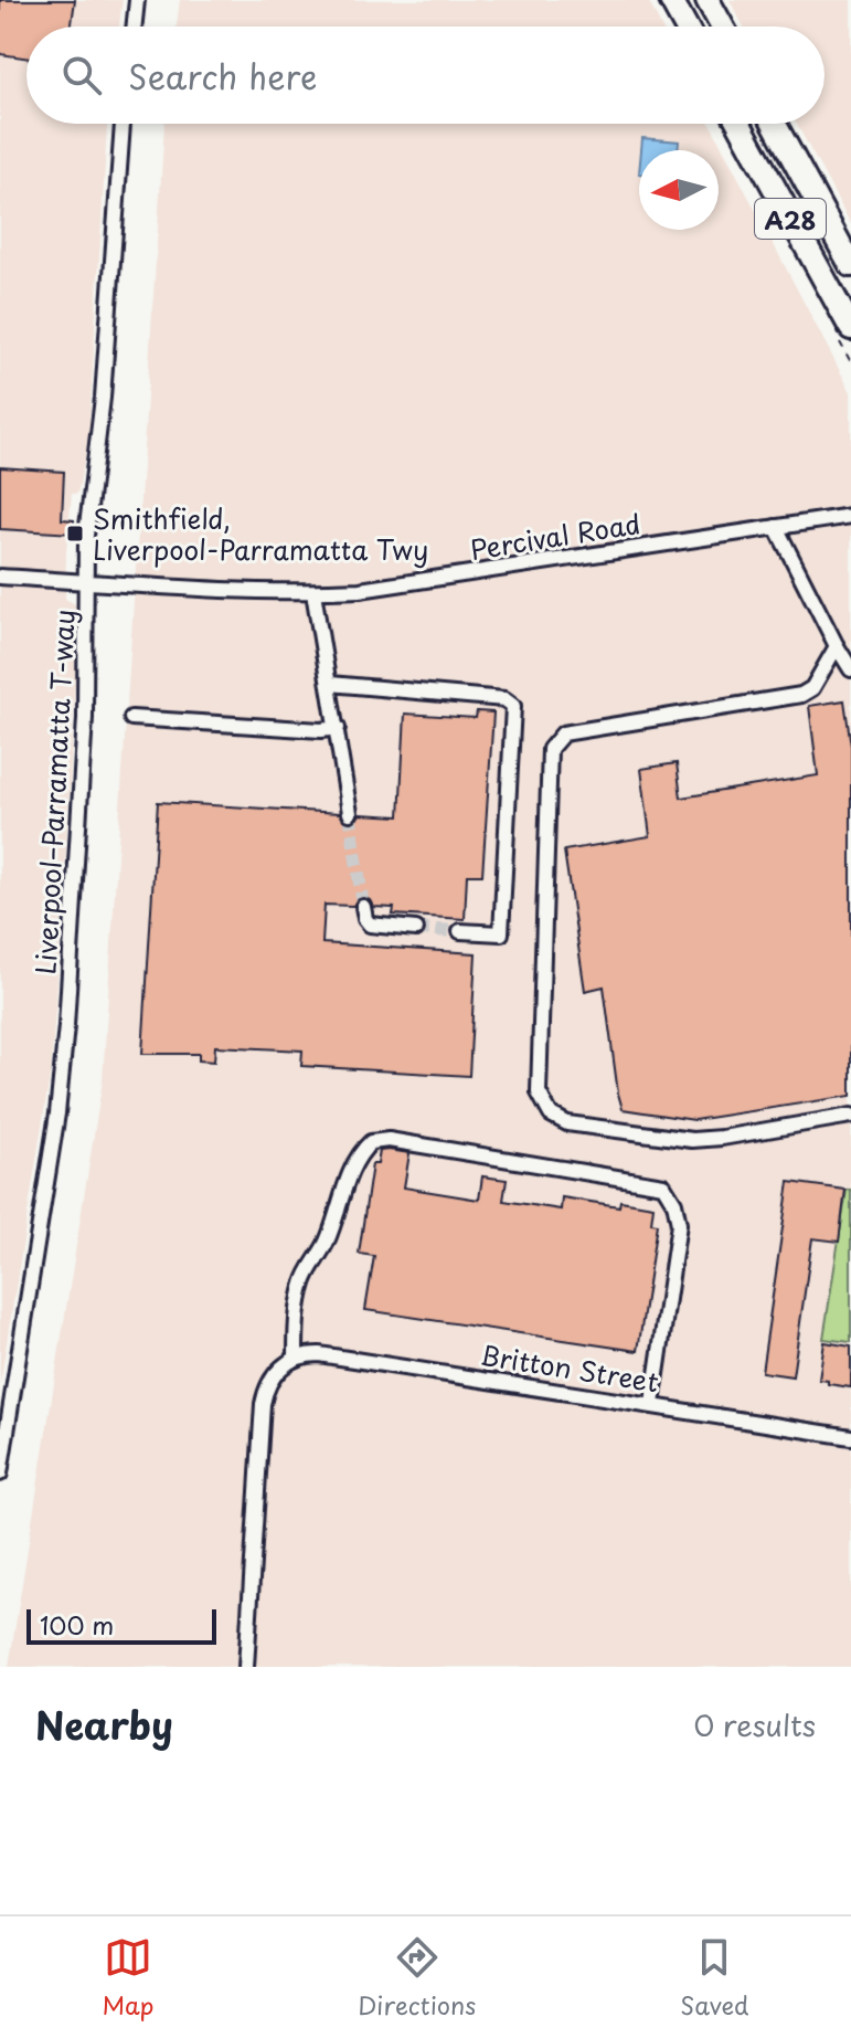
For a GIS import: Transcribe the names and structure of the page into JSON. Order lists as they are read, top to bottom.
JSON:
{
  "streets": {
    "highway": ["A28"],
    "street": ["Percival Road", "Liverpool–Parramatta T-way", "Britton Street"]
  },
  "crossings": [
    ["Percival Road", "Liverpool–Parramatta T-way"]
  ],
  "places": {
    "transit": ["Smithfield, Liverpool-Parramatta Twy"]
  },
  "scale_bar": "100 m",
  "north": "left",
  "page": {
    "search": "Search here",
    "scale": "100 m",
    "heading": ["Nearby", "0 results"],
    "nav": ["Map", "Directions", "Saved"]
  }
}
